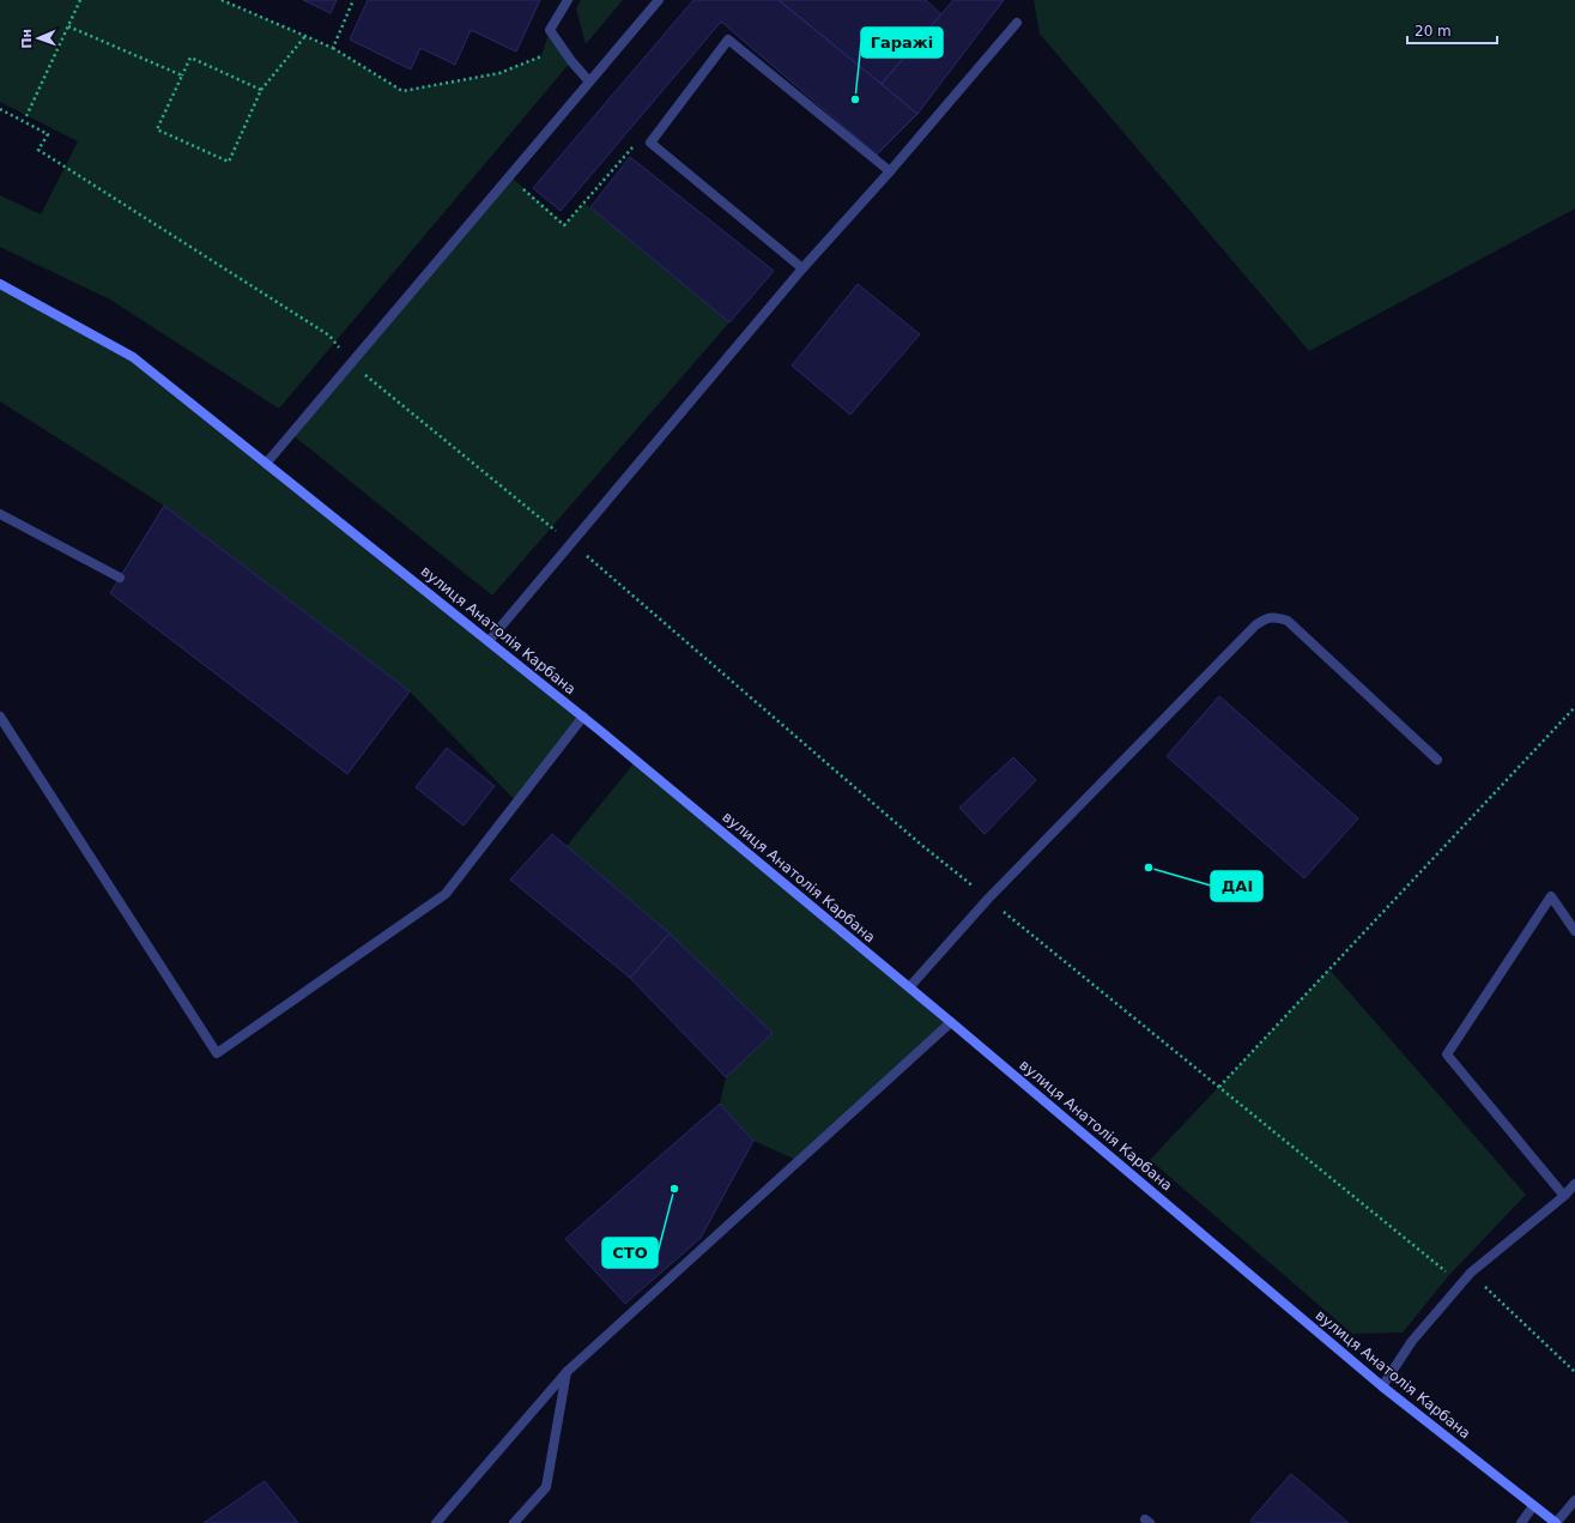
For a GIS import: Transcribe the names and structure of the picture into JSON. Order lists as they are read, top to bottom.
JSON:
{
  "streets": {
    "street": ["вулиця Анатолія Карбана"]
  },
  "places": ["Гаражі", "ДАІ", "СТО"],
  "scale_bar": "20 m",
  "north": "left"
}
